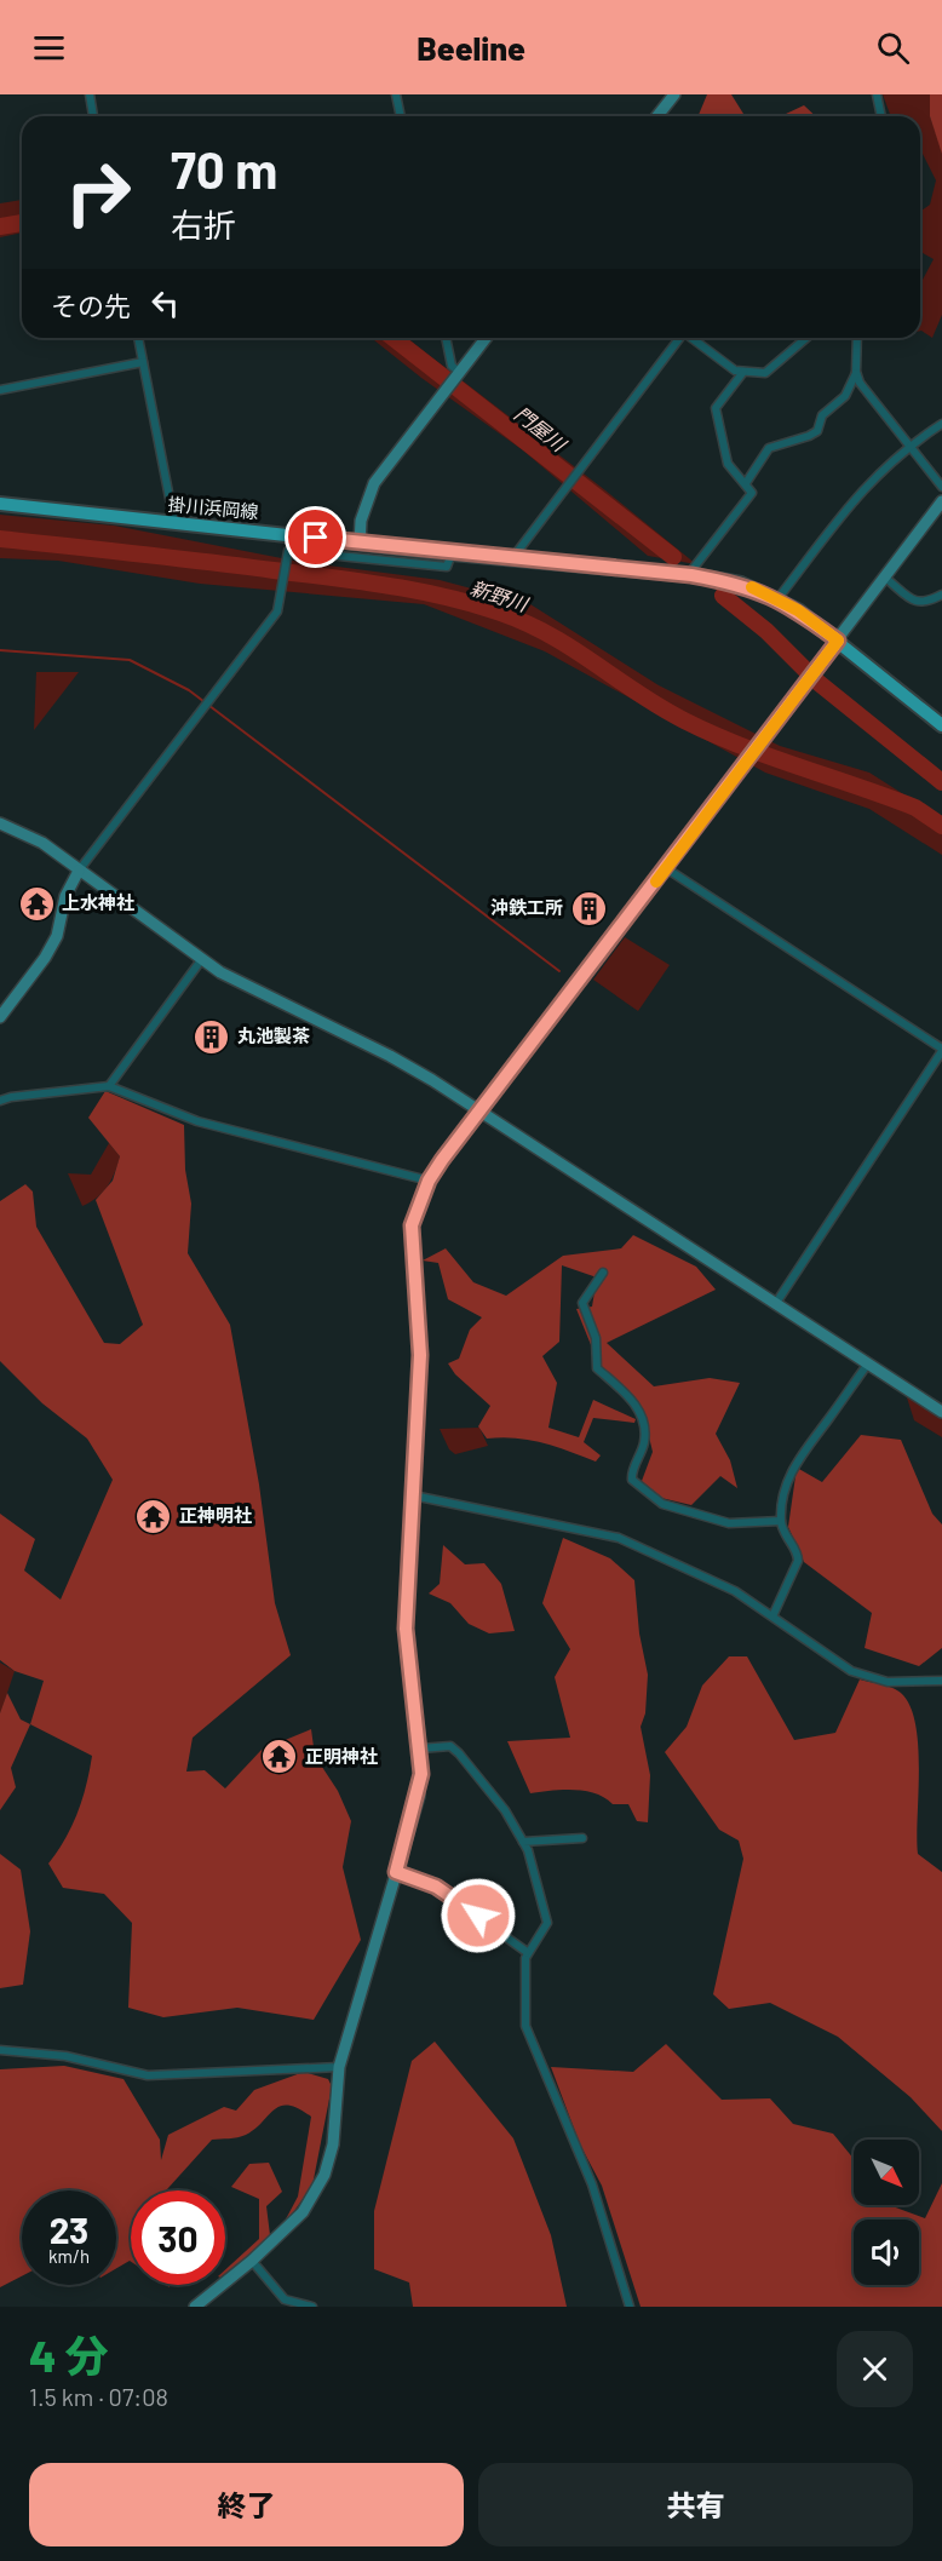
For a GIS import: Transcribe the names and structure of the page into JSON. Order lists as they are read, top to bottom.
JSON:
{
  "streets": {
    "main road": ["掛川浜岡線"]
  },
  "water": ["門屋川", "新野川"],
  "places": {
    "temple": ["上水神社", "正神明社", "正明神社"],
    "building": ["沖鉄工所", "丸池製茶"]
  },
  "north": "bottom right",
  "page": {
    "header": "Beeline",
    "turn": ["70 m", "右折"],
    "then": "その先",
    "speed": "23 km/h",
    "limit": "30",
    "heading": ["4 分", "1.5 km · 07:08"],
    "buttons": ["終了", "共有"]
  }
}
